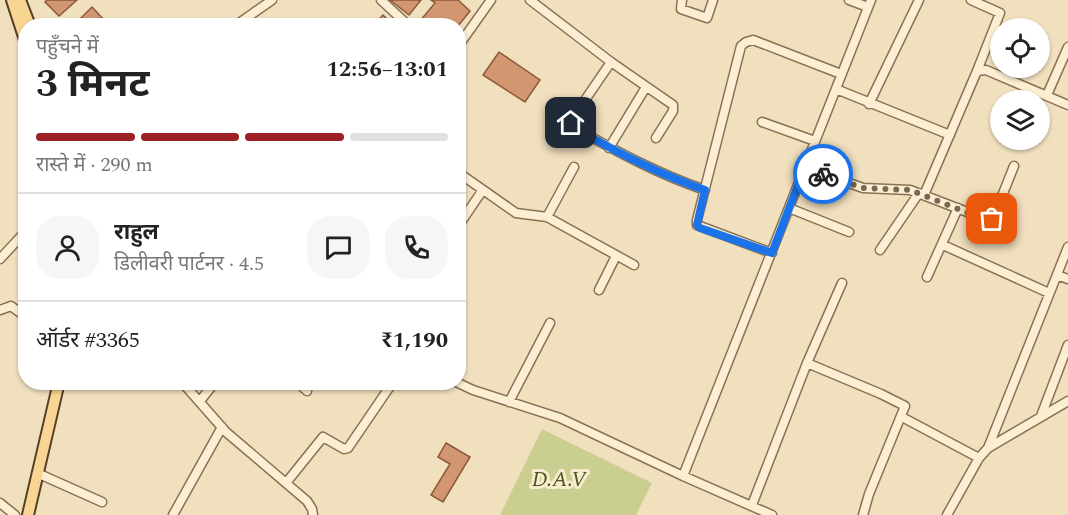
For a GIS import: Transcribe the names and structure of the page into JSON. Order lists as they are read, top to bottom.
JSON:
{
  "parks": ["D.A.V"],
  "page": {
    "heading": ["3 मिनट", "पहुँचने में", "12:56–13:01"],
    "panel": [
      "राहुल",
      "डिलीवरी पार्टनर · 4.5",
      "ऑर्डर #3365",
      "₹1,190"
    ],
    "bar": "रास्ते में · 290 m"
  }
}
